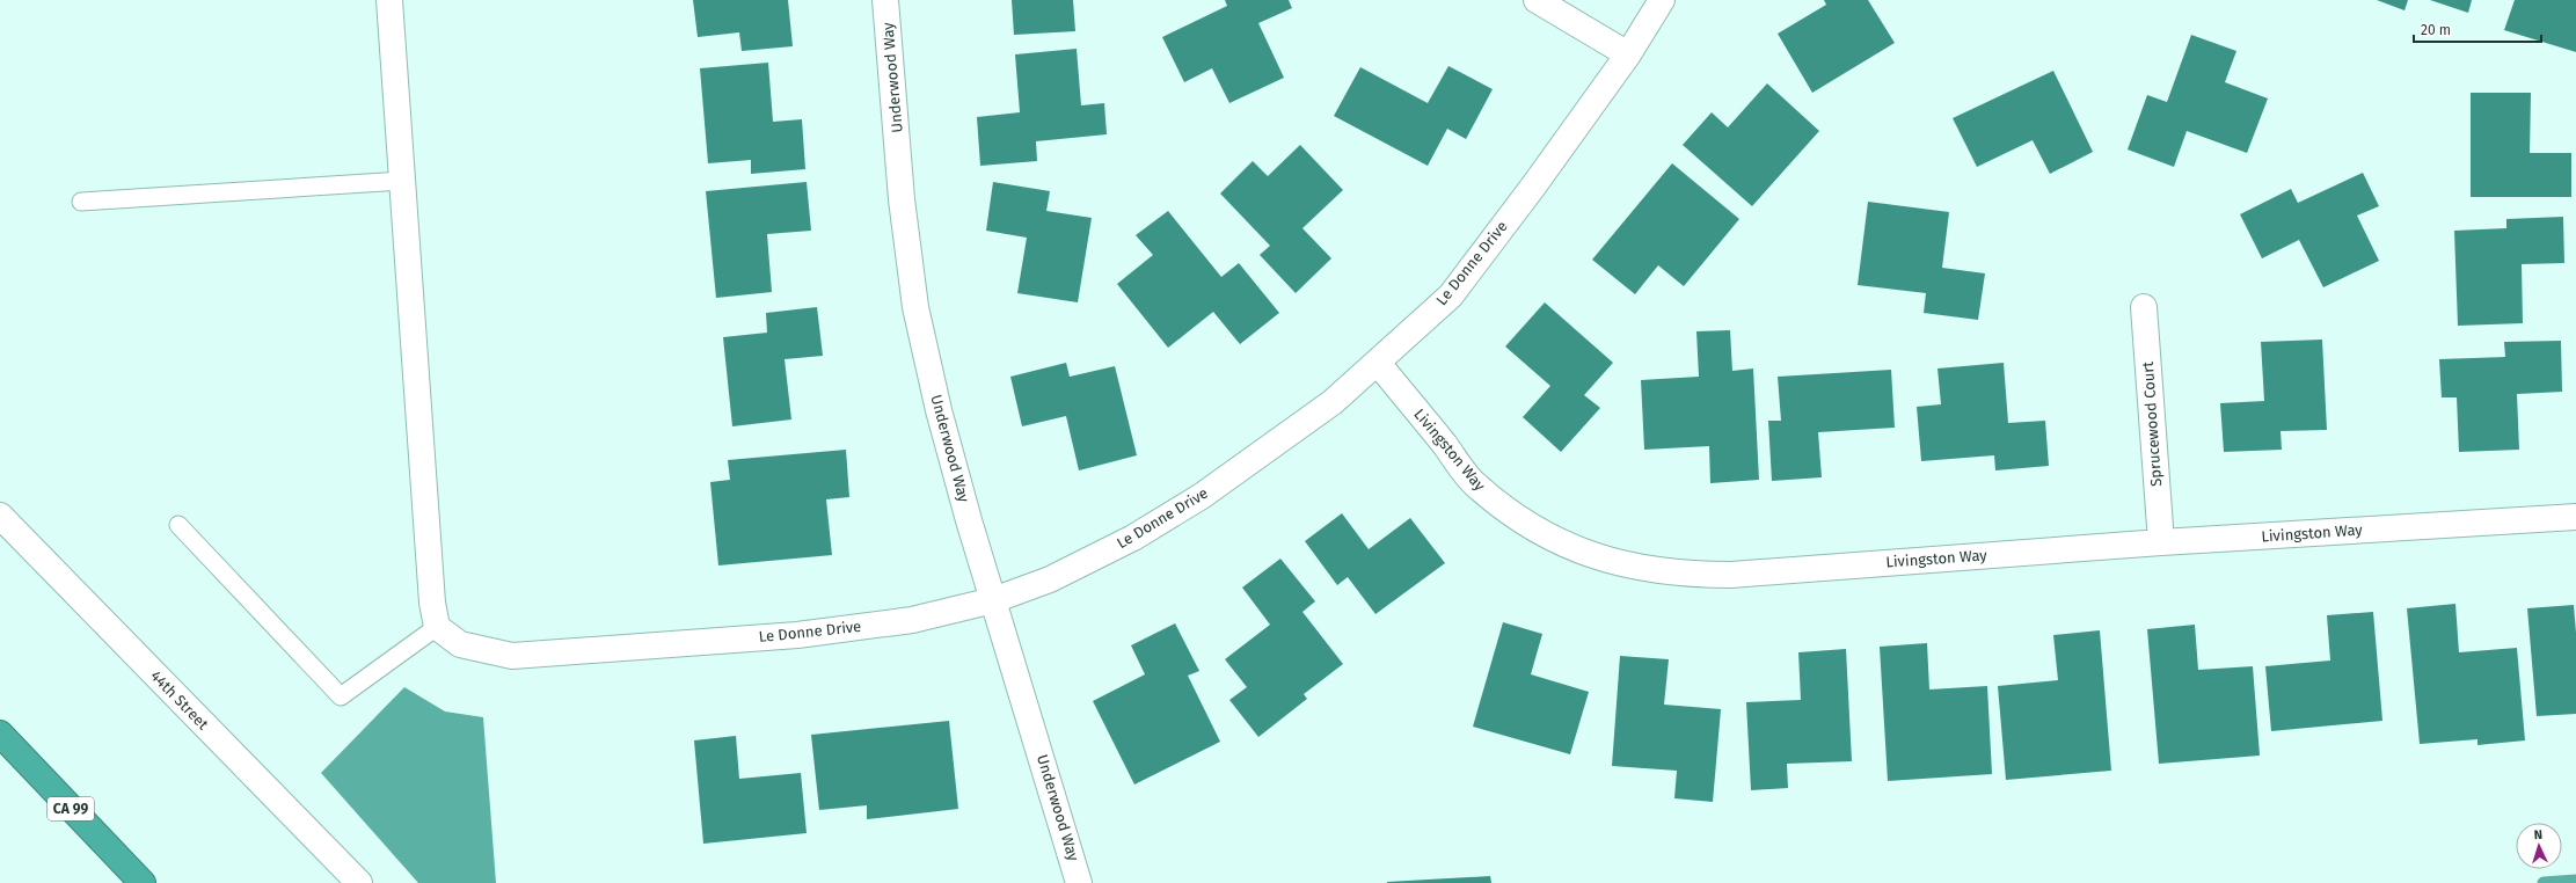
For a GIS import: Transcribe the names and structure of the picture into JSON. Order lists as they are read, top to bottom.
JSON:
{
  "streets": {
    "highway": ["CA 99"],
    "street": [
      "Underwood Way",
      "Le Donne Drive",
      "Sprucewood Court",
      "Livingston Way",
      "44th Street"
    ]
  },
  "crossings": [
    ["Underwood Way", "Le Donne Drive"],
    ["Le Donne Drive", "Livingston Way"],
    ["Sprucewood Court", "Livingston Way"]
  ],
  "scale_bar": "20 m",
  "north": "top"
}
